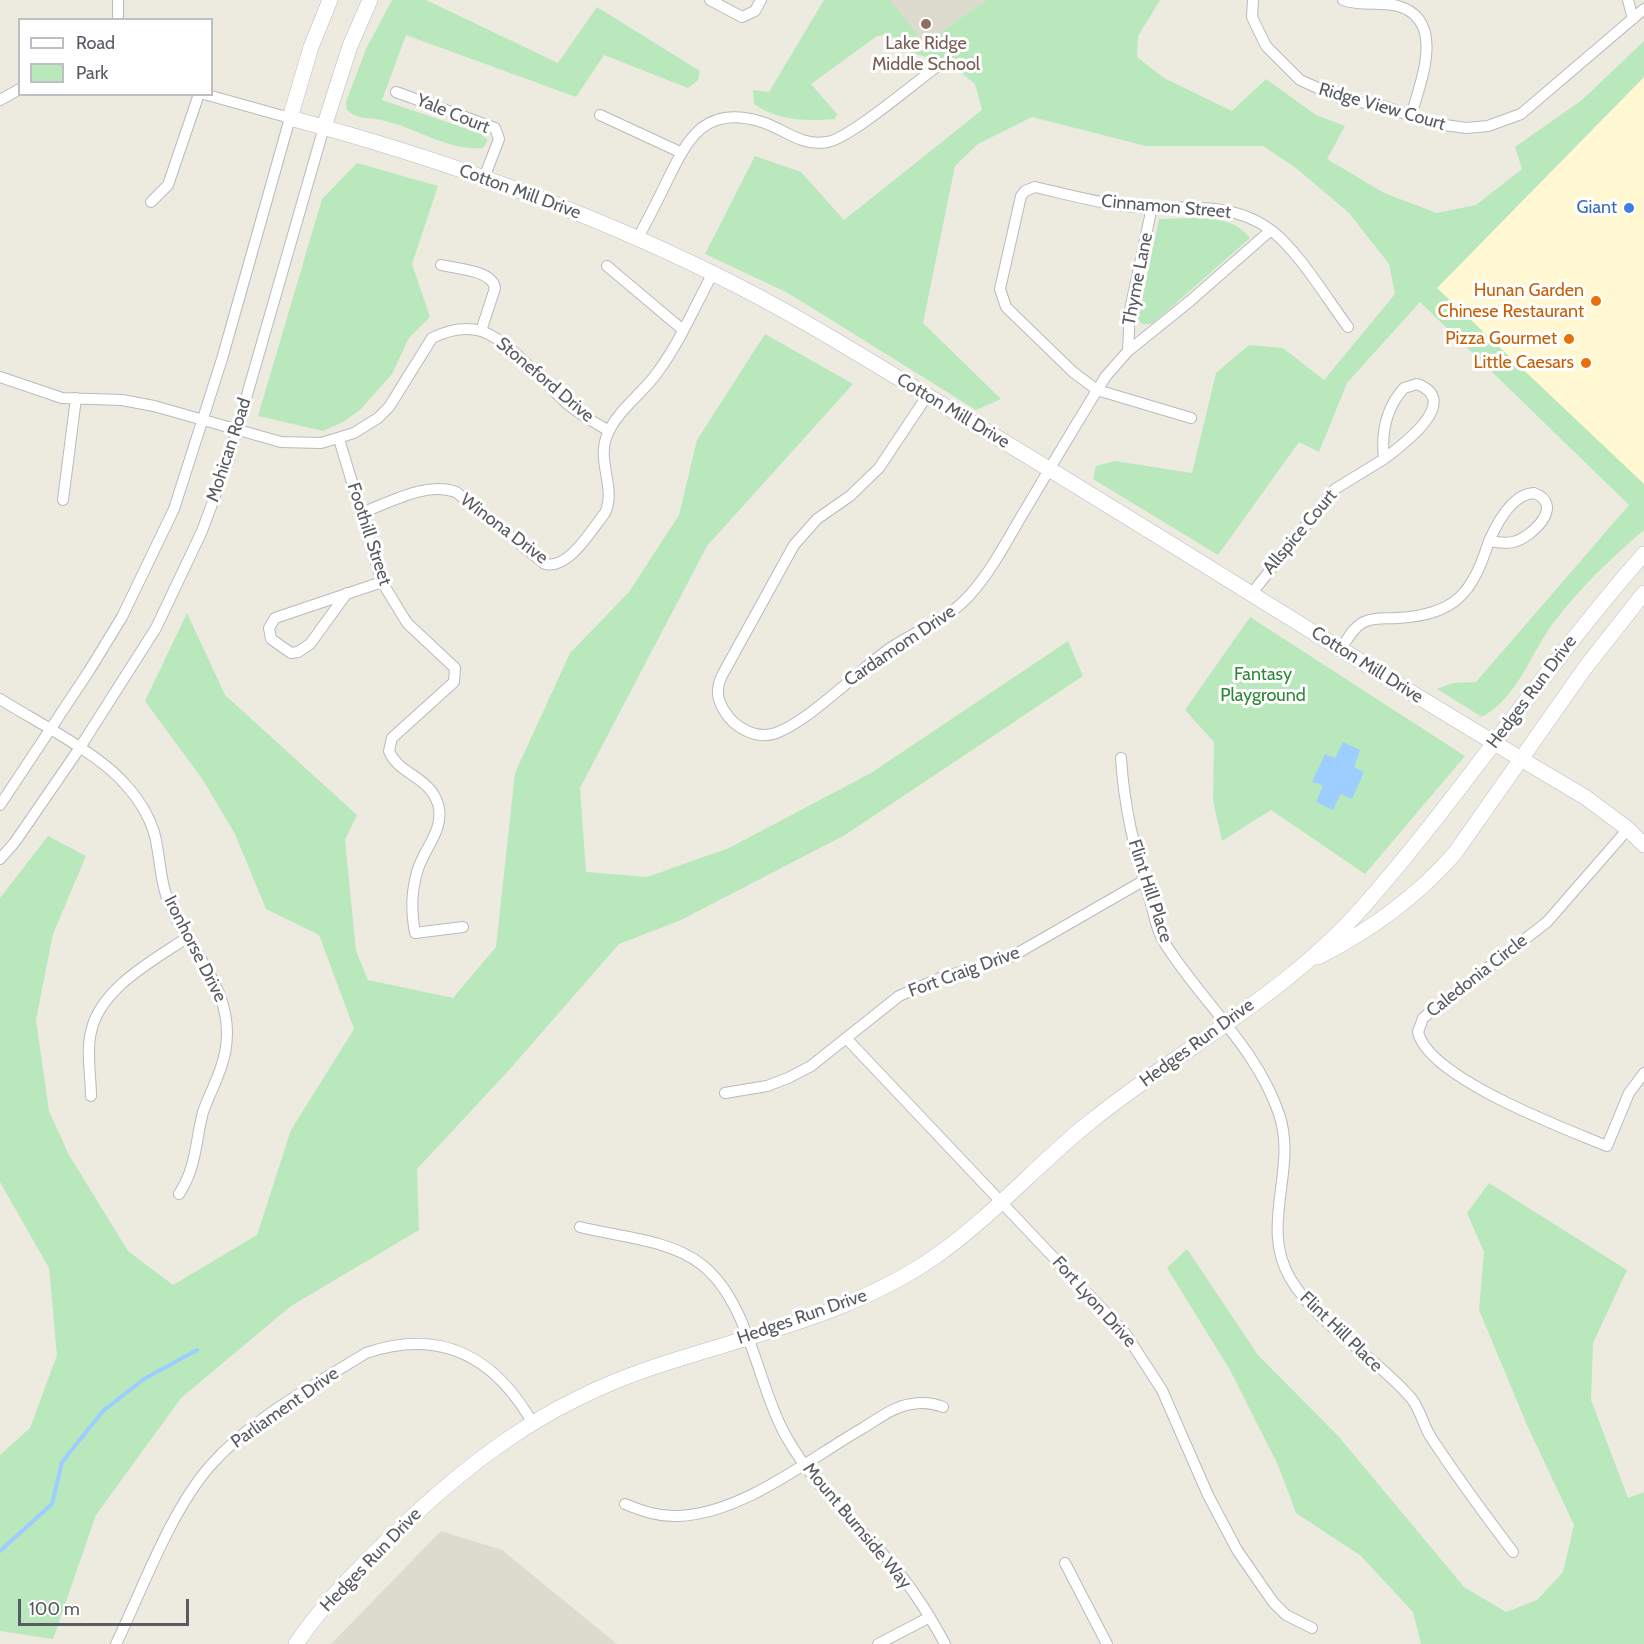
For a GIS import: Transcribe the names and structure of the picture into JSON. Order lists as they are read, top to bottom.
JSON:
{
  "streets": {
    "street": [
      "Ridge View Court",
      "Yale Court",
      "Cotton Mill Drive",
      "Cinnamon Street",
      "Thyme Lane",
      "Stoneford Drive",
      "Mohican Road",
      "Winona Drive",
      "Allspice Court",
      "Foothill Street",
      "Cardamom Drive",
      "Hedges Run Drive",
      "Flint Hill Place",
      "Ironhorse Drive",
      "Fort Craig Drive",
      "Caledonia Circle",
      "Fort Lyon Drive",
      "Parliament Drive",
      "Mount Burnside Way"
    ]
  },
  "crossings": [
    ["Yale Court", "Cotton Mill Drive"],
    ["Cotton Mill Drive", "Mohican Road"],
    ["Cotton Mill Drive", "Winona Drive"],
    ["Cotton Mill Drive", "Allspice Court"],
    ["Cotton Mill Drive", "Cardamom Drive"],
    ["Cotton Mill Drive", "Hedges Run Drive"],
    ["Cotton Mill Drive", "Caledonia Circle"],
    ["Cinnamon Street", "Thyme Lane"],
    ["Cinnamon Street", "Cardamom Drive"],
    ["Thyme Lane", "Cardamom Drive"],
    ["Stoneford Drive", "Mohican Road"],
    ["Stoneford Drive", "Winona Drive"],
    ["Stoneford Drive", "Foothill Street"],
    ["Mohican Road", "Ironhorse Drive"],
    ["Winona Drive", "Foothill Street"],
    ["Hedges Run Drive", "Flint Hill Place"],
    ["Hedges Run Drive", "Fort Lyon Drive"],
    ["Hedges Run Drive", "Parliament Drive"],
    ["Hedges Run Drive", "Mount Burnside Way"],
    ["Flint Hill Place", "Fort Craig Drive"],
    ["Fort Craig Drive", "Fort Lyon Drive"]
  ],
  "parks": ["Fantasy Playground"],
  "places": [
    "Lake Ridge Middle School",
    "Giant",
    "Hunan Garden Chinese Restaurant",
    "Pizza Gourmet",
    "Little Caesars"
  ],
  "legend": ["Road", "Park"],
  "scale_bar": "100 m"
}
